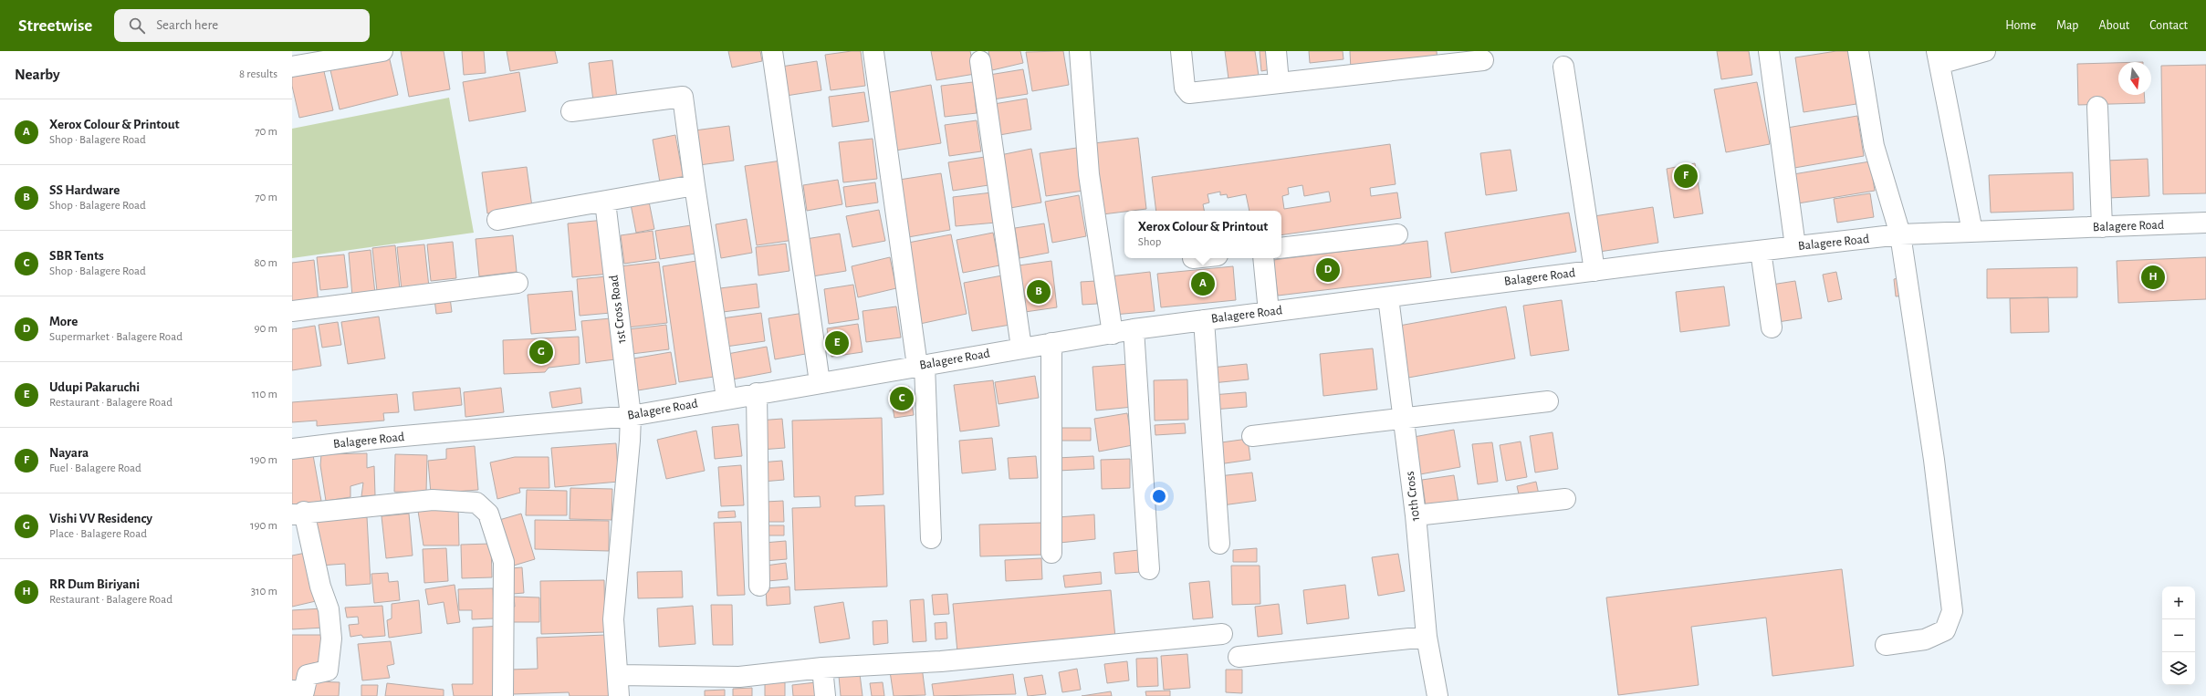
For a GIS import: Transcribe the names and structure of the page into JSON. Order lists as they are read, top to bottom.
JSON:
{
  "streets": {
    "street": ["Balagere Road", "1st Cross Road", "10th Cross"]
  },
  "crossings": [
    ["Balagere Road", "1st Cross Road"],
    ["Balagere Road", "10th Cross"]
  ],
  "north": "bottom",
  "page": {
    "header": "Streetwise",
    "search": "Search here",
    "nav": [
      "Home",
      "Map",
      "About",
      "Contact"
    ],
    "heading": ["Nearby", "8 results"],
    "list": [
      {
        "mark": "A",
        "name": "Xerox Colour & Printout",
        "note": "Shop · Balagere Road",
        "value": "70 m"
      },
      {
        "mark": "B",
        "name": "SS Hardware",
        "note": "Shop · Balagere Road",
        "value": "70 m"
      },
      {
        "mark": "C",
        "name": "SBR Tents",
        "note": "Shop · Balagere Road",
        "value": "80 m"
      },
      {
        "mark": "D",
        "name": "More",
        "note": "Supermarket · Balagere Road",
        "value": "90 m"
      },
      {
        "mark": "E",
        "name": "Udupi Pakaruchi",
        "note": "Restaurant · Balagere Road",
        "value": "110 m"
      },
      {
        "mark": "F",
        "name": "Nayara",
        "note": "Fuel · Balagere Road",
        "value": "190 m"
      },
      {
        "mark": "G",
        "name": "Vishi VV Residency",
        "note": "Place · Balagere Road",
        "value": "190 m"
      },
      {
        "mark": "H",
        "name": "RR Dum Biriyani",
        "note": "Restaurant · Balagere Road",
        "value": "310 m"
      }
    ],
    "pins": [
      "F",
      "D",
      "H",
      "A",
      "B",
      "E",
      "G",
      "C"
    ],
    "popup": ["Xerox Colour & Printout", "Shop"],
    "map_buttons": ["+", "−"]
  }
}
